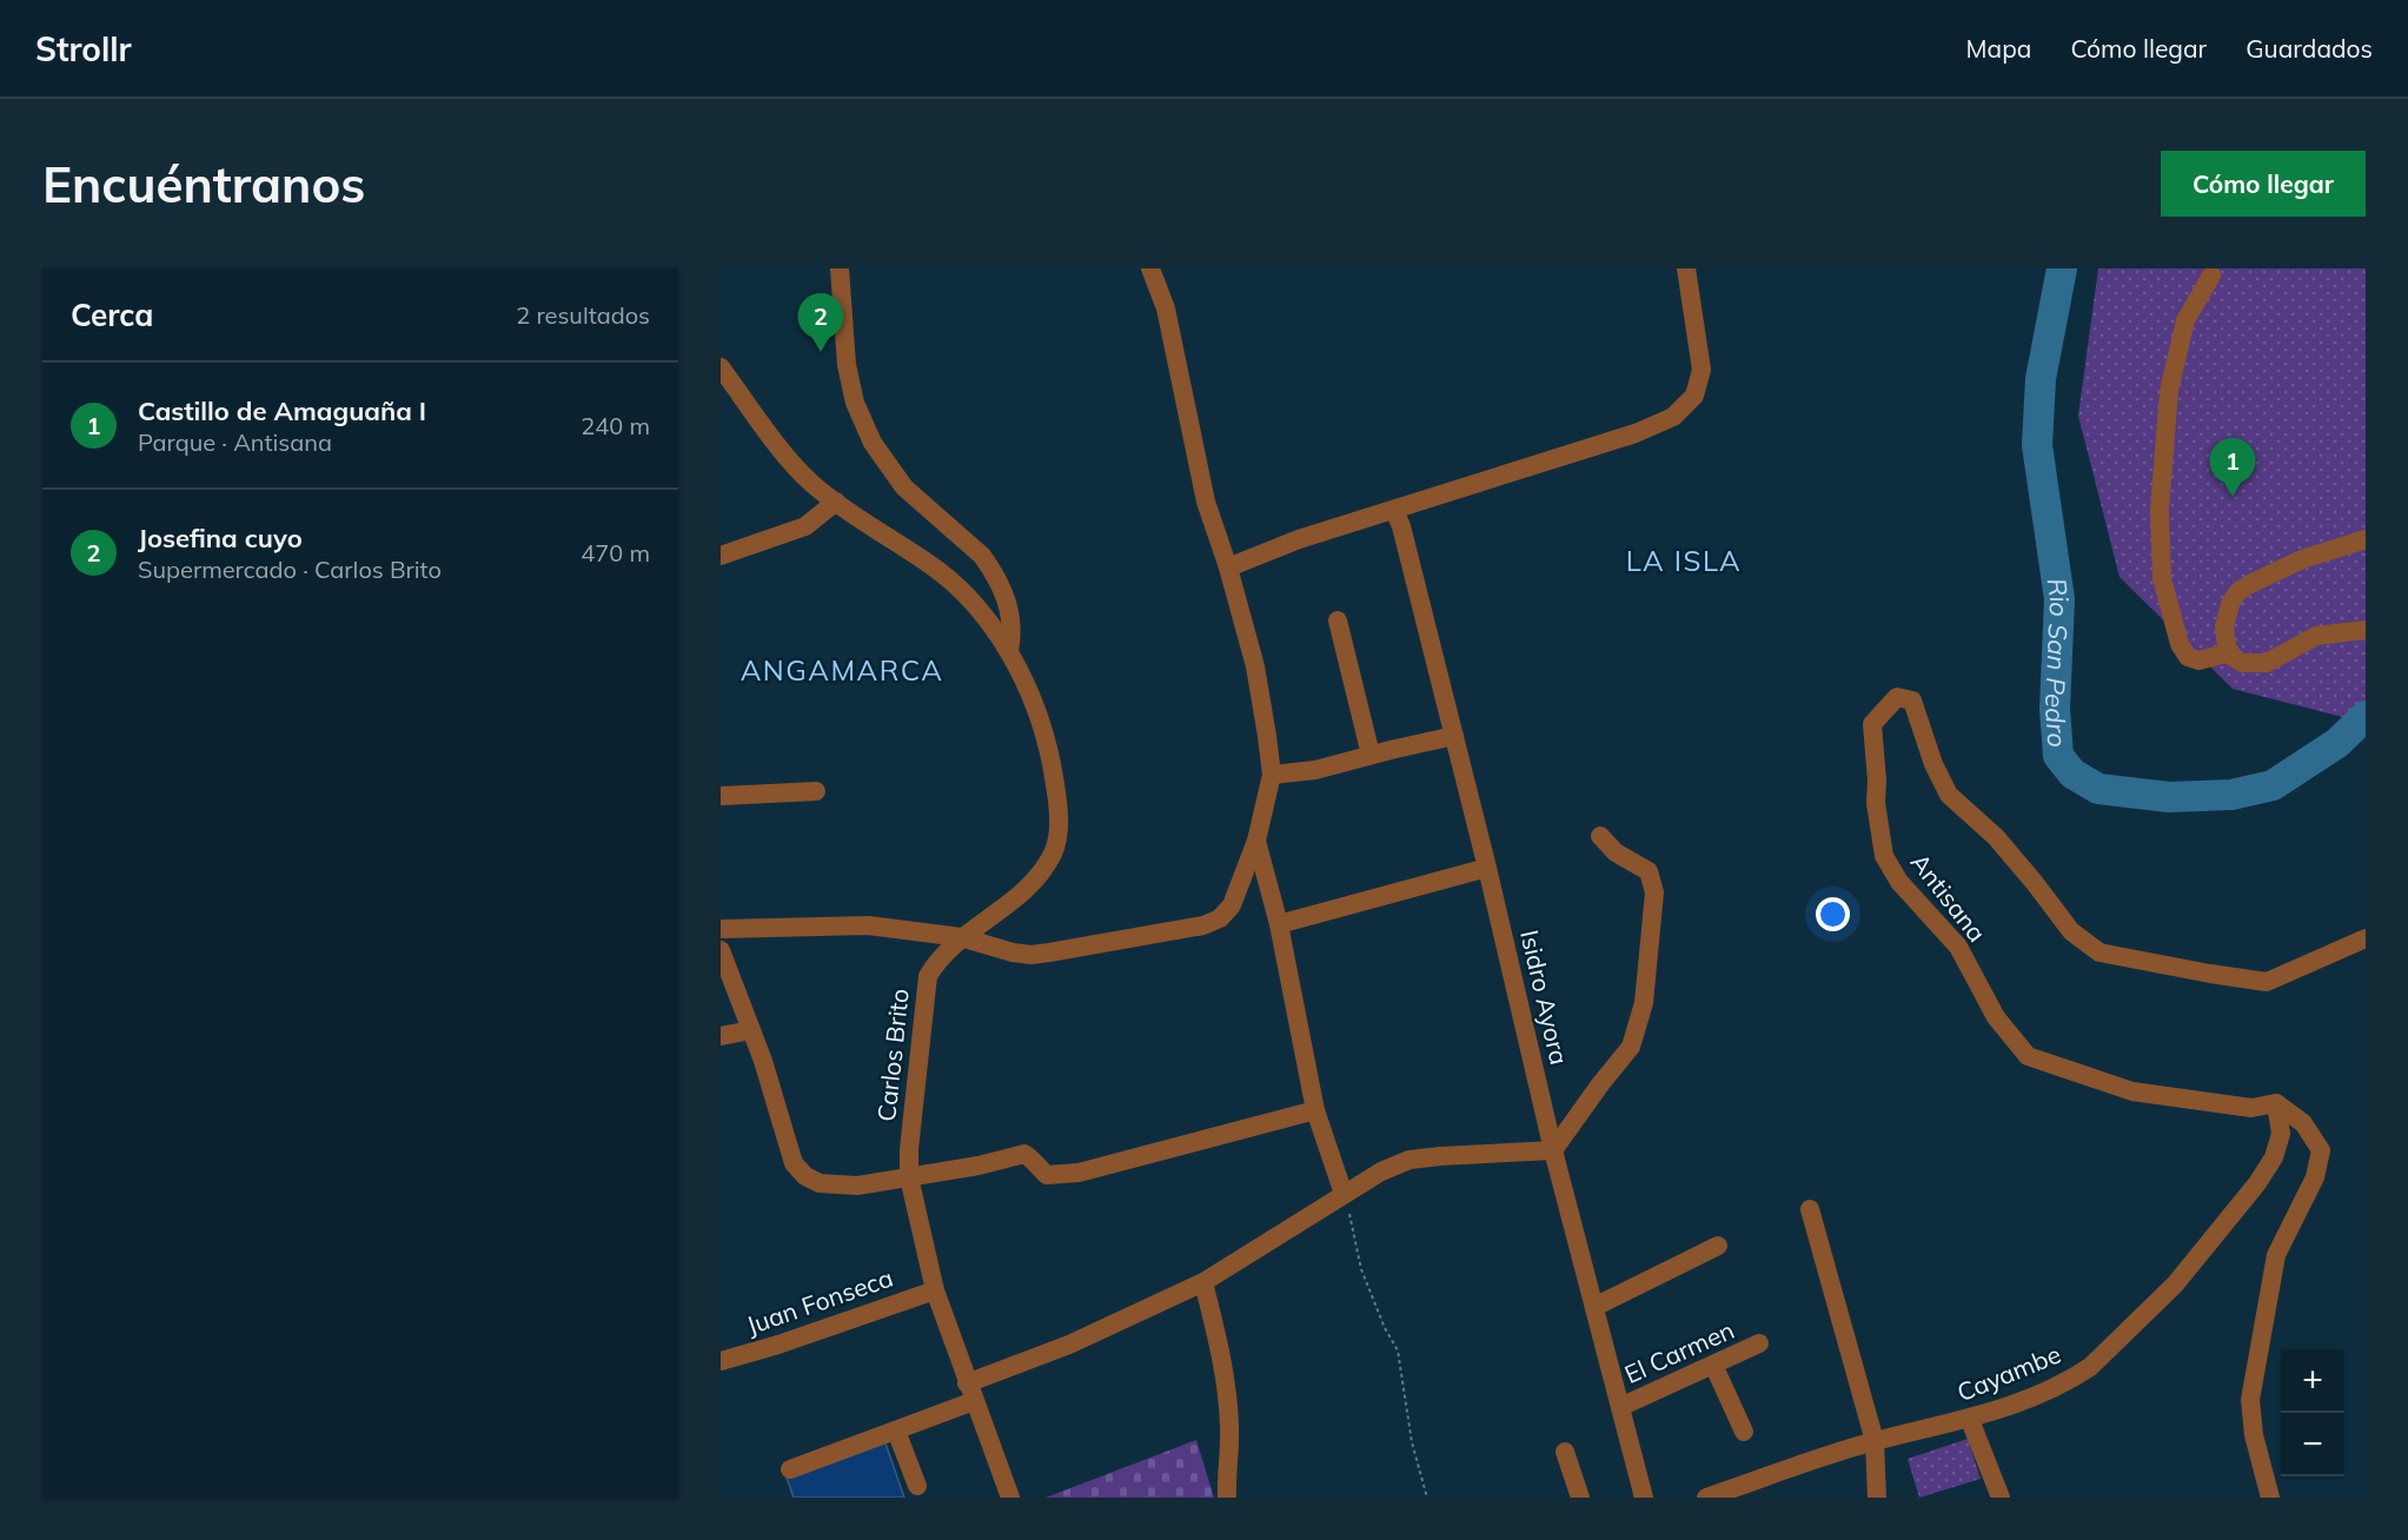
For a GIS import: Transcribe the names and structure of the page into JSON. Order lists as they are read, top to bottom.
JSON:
{
  "streets": {
    "street": [
      "Antisana",
      "Isidro Ayora",
      "Carlos Brito",
      "Juan Fonseca",
      "El Carmen",
      "Cayambe"
    ]
  },
  "crossings": [
    ["Antisana", "Cayambe"],
    ["Isidro Ayora", "El Carmen"],
    ["Carlos Brito", "Juan Fonseca"]
  ],
  "districts": ["LA ISLA", "ANGAMARCA"],
  "water": ["Rio San Pedro"],
  "page": {
    "header": "Strollr",
    "nav": ["Mapa", "Cómo llegar", "Guardados"],
    "buttons": "Cómo llegar",
    "title": "Encuéntranos",
    "heading": ["Cerca", "2 resultados"],
    "pins": ["2", "1"],
    "list": [
      {
        "mark": "1",
        "name": "Castillo de Amaguaña I",
        "note": "Parque · Antisana",
        "value": "240 m"
      },
      {
        "mark": "2",
        "name": "Josefina cuyo",
        "note": "Supermercado · Carlos Brito",
        "value": "470 m"
      }
    ],
    "map_buttons": ["+", "−"]
  }
}
